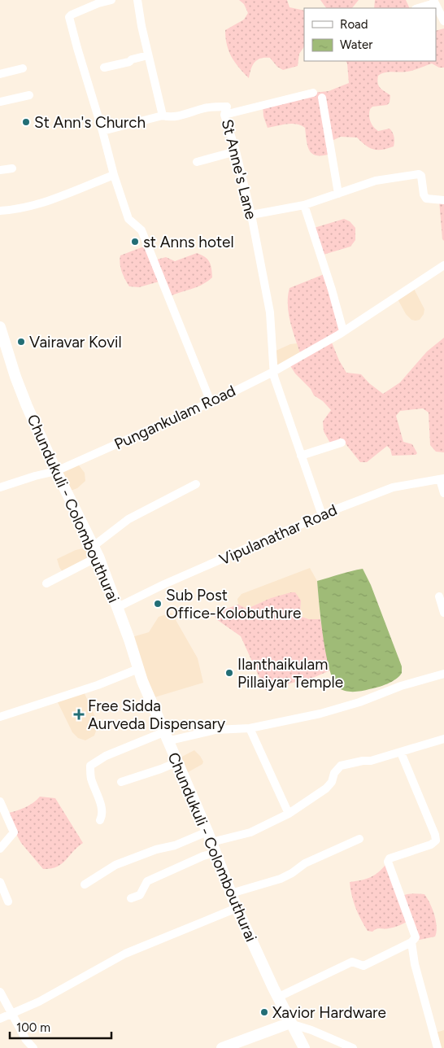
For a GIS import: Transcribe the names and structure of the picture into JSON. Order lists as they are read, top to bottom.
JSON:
{
  "streets": {
    "main road": ["Chundukuli - Colombouthurai"],
    "street": ["St Anne's Lane", "Pungankulam Road", "Vipulanathar Road"]
  },
  "crossings": [
    ["St Anne's Lane", "Pungankulam Road"],
    ["St Anne's Lane", "Vipulanathar Road"],
    ["Pungankulam Road", "Chundukuli - Colombouthurai"],
    ["Chundukuli - Colombouthurai", "Vipulanathar Road"]
  ],
  "places": {
    "other": [
      "St Ann's Church",
      "st Anns hotel",
      "Vairavar Kovil",
      "Sub Post Office-Kolobuthure",
      "Ilanthaikulam Pillaiyar Temple",
      "Xavior Hardware"
    ],
    "health": ["Free Sidda Aurveda Dispensary"]
  },
  "legend": ["Road", "Water"],
  "scale_bar": "100 m"
}
